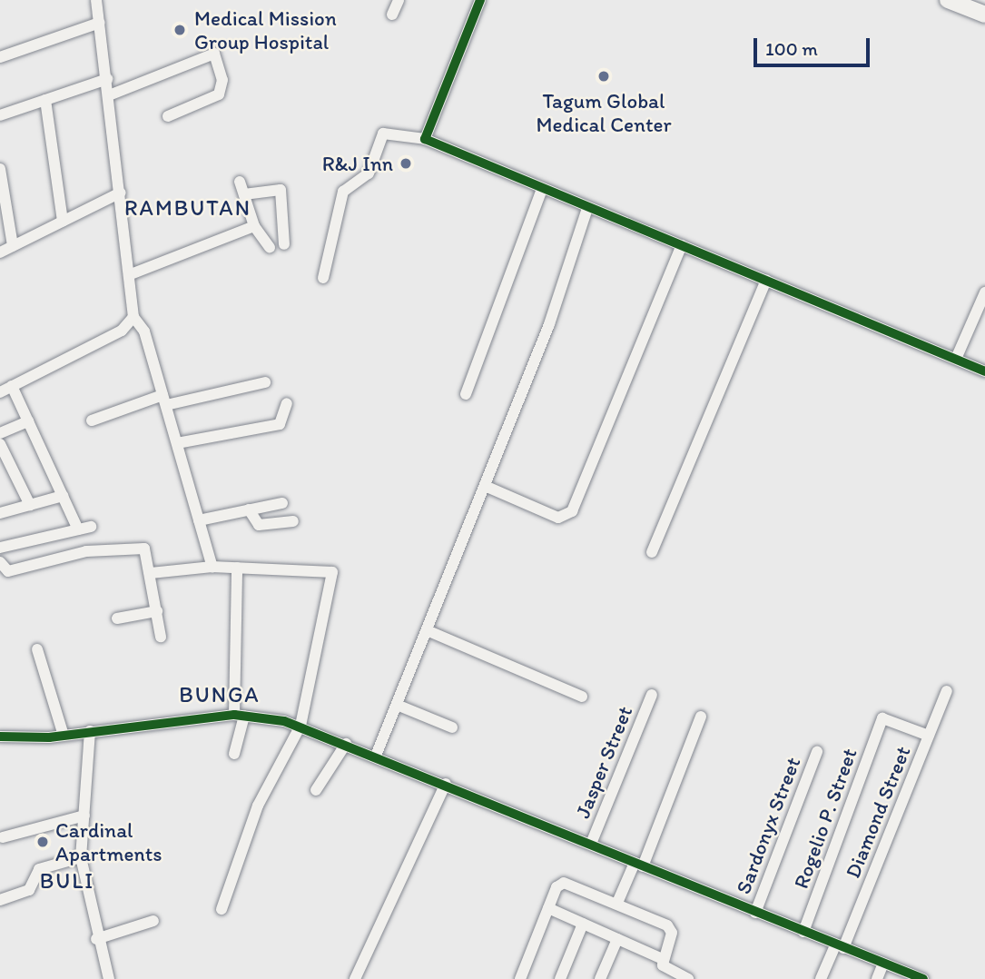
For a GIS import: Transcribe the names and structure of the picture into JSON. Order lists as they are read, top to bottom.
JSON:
{
  "streets": {
    "street": [
      "Jasper Street",
      "Diamond Street",
      "Rogelio P. Street",
      "Sardonyx Street"
    ]
  },
  "crossings": [
    ["Diamond Street", "Rogelio P. Street"]
  ],
  "districts": ["RAMBUTAN", "BUNGA", "BULI"],
  "places": [
    "Medical Mission Group Hospital",
    "Tagum Global Medical Center",
    "R&J Inn",
    "Cardinal Apartments"
  ],
  "scale_bar": "100 m"
}
